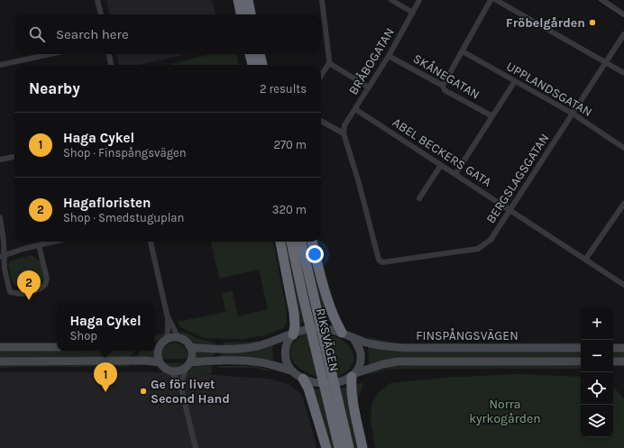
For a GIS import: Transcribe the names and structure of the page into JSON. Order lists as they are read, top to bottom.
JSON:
{
  "streets": {
    "highway": ["RIKSVÄGEN"],
    "main road": ["FINSPÅNGSVÄGEN"],
    "street": [
      "BRÅBOGATAN",
      "SKÅNEGATAN",
      "UPPLANDSGATAN",
      "ABEL BECKERS GATA",
      "BERGSLAGSGATAN"
    ]
  },
  "crossings": [
    ["BRÅBOGATAN", "SKÅNEGATAN"],
    ["BRÅBOGATAN", "ABEL BECKERS GATA"],
    ["BRÅBOGATAN", "BERGSLAGSGATAN"],
    ["UPPLANDSGATAN", "BERGSLAGSGATAN"],
    ["ABEL BECKERS GATA", "BERGSLAGSGATAN"]
  ],
  "parks": ["Norra kyrkogården"],
  "places": ["Fröbelgården", "Ge för livet Second Hand"],
  "page": {
    "search": "Search here",
    "heading": ["Nearby", "2 results"],
    "list": [
      {
        "mark": "1",
        "name": "Haga Cykel",
        "note": "Shop · Finspångsvägen",
        "value": "270 m"
      },
      {
        "mark": "2",
        "name": "Hagafloristen",
        "note": "Shop · Smedstuguplan",
        "value": "320 m"
      }
    ],
    "pins": ["2", "1"],
    "popup": ["Haga Cykel", "Shop"],
    "map_buttons": ["+", "−"]
  }
}
